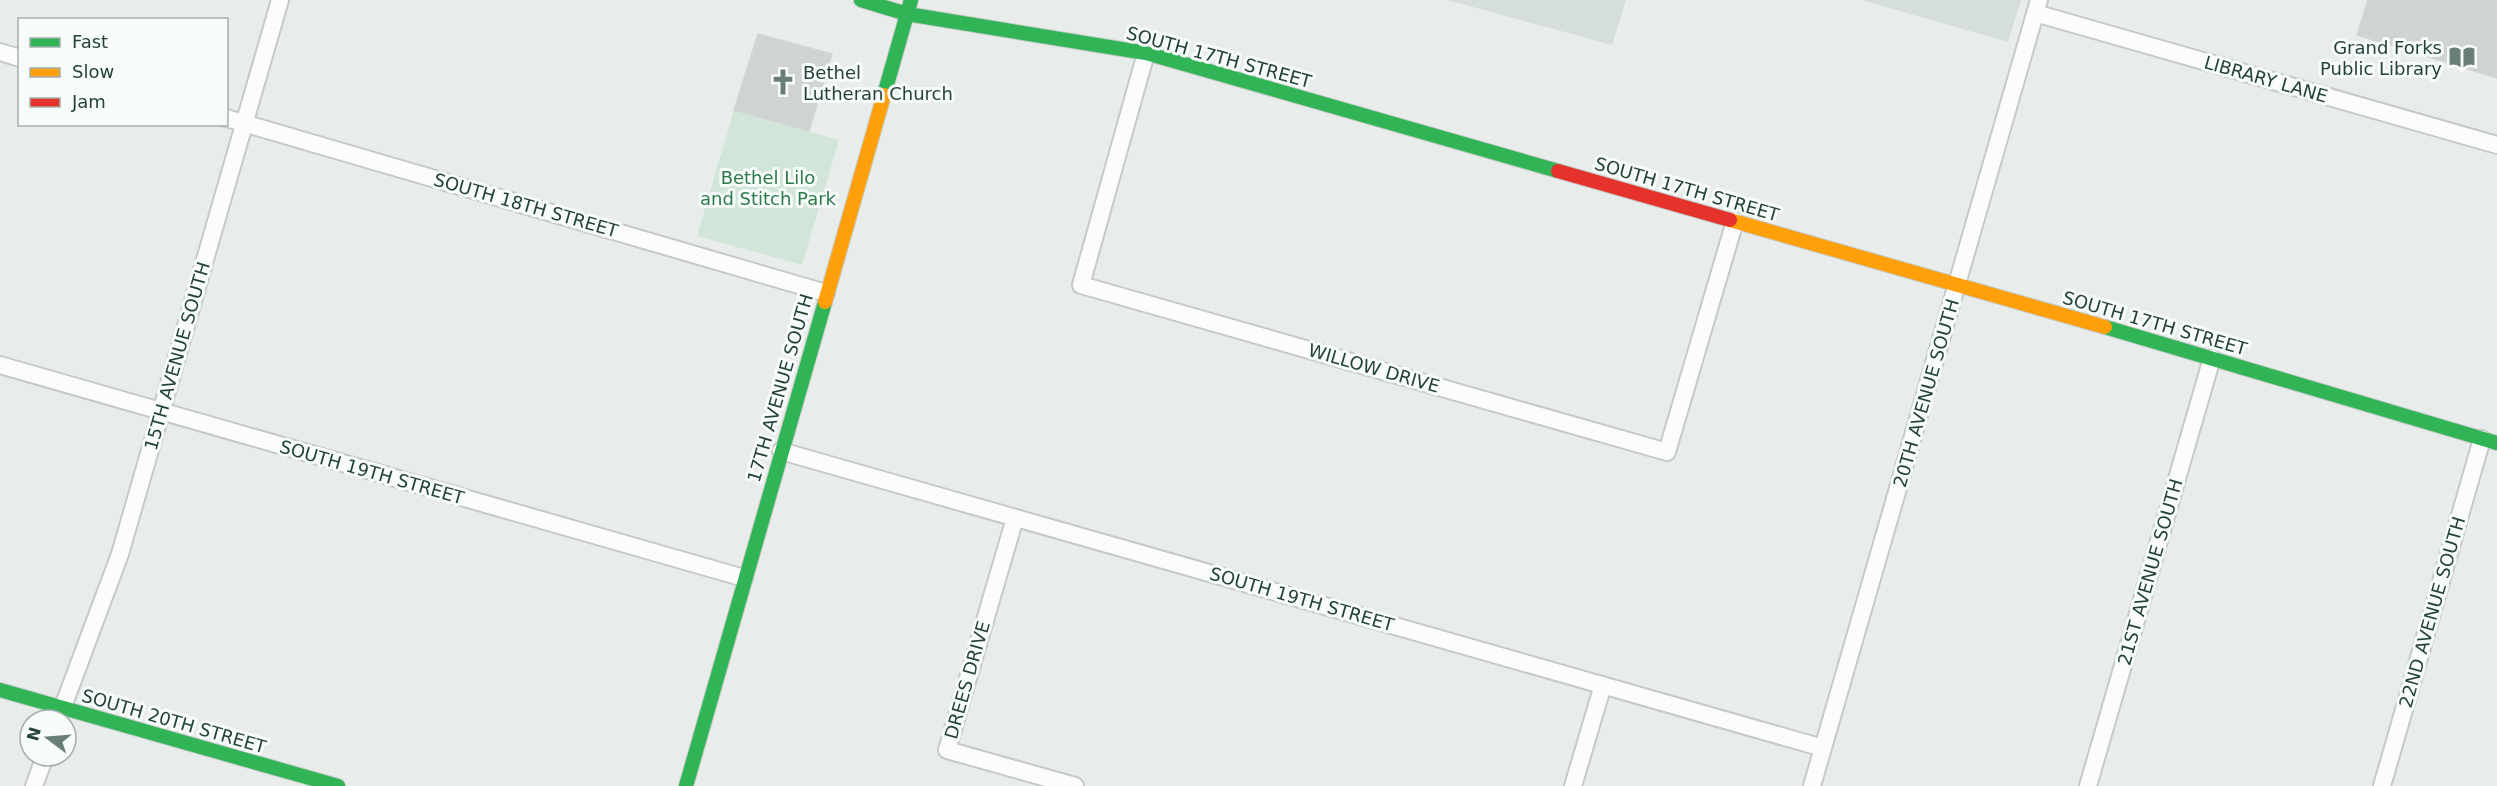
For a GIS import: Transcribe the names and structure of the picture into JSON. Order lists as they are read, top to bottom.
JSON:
{
  "streets": {
    "street": [
      "SOUTH 17TH STREET",
      "LIBRARY LANE",
      "SOUTH 18TH STREET",
      "15TH AVENUE SOUTH",
      "WILLOW DRIVE",
      "17TH AVENUE SOUTH",
      "20TH AVENUE SOUTH",
      "SOUTH 19TH STREET",
      "21ST AVENUE SOUTH",
      "22ND AVENUE SOUTH",
      "DREES DRIVE",
      "SOUTH 20TH STREET"
    ]
  },
  "crossings": [
    ["SOUTH 17TH STREET", "WILLOW DRIVE"],
    ["SOUTH 17TH STREET", "17TH AVENUE SOUTH"],
    ["SOUTH 17TH STREET", "20TH AVENUE SOUTH"],
    ["SOUTH 17TH STREET", "21ST AVENUE SOUTH"],
    ["SOUTH 17TH STREET", "22ND AVENUE SOUTH"],
    ["LIBRARY LANE", "20TH AVENUE SOUTH"],
    ["SOUTH 18TH STREET", "15TH AVENUE SOUTH"],
    ["SOUTH 18TH STREET", "17TH AVENUE SOUTH"],
    ["15TH AVENUE SOUTH", "SOUTH 19TH STREET"],
    ["17TH AVENUE SOUTH", "SOUTH 19TH STREET"],
    ["20TH AVENUE SOUTH", "SOUTH 19TH STREET"],
    ["SOUTH 19TH STREET", "DREES DRIVE"]
  ],
  "parks": ["Bethel Lilo and Stitch Park"],
  "places": {
    "library": ["Grand Forks Public Library"],
    "church": ["Bethel Lutheran Church"]
  },
  "legend": ["Fast", "Slow", "Jam"],
  "north": "left"
}
